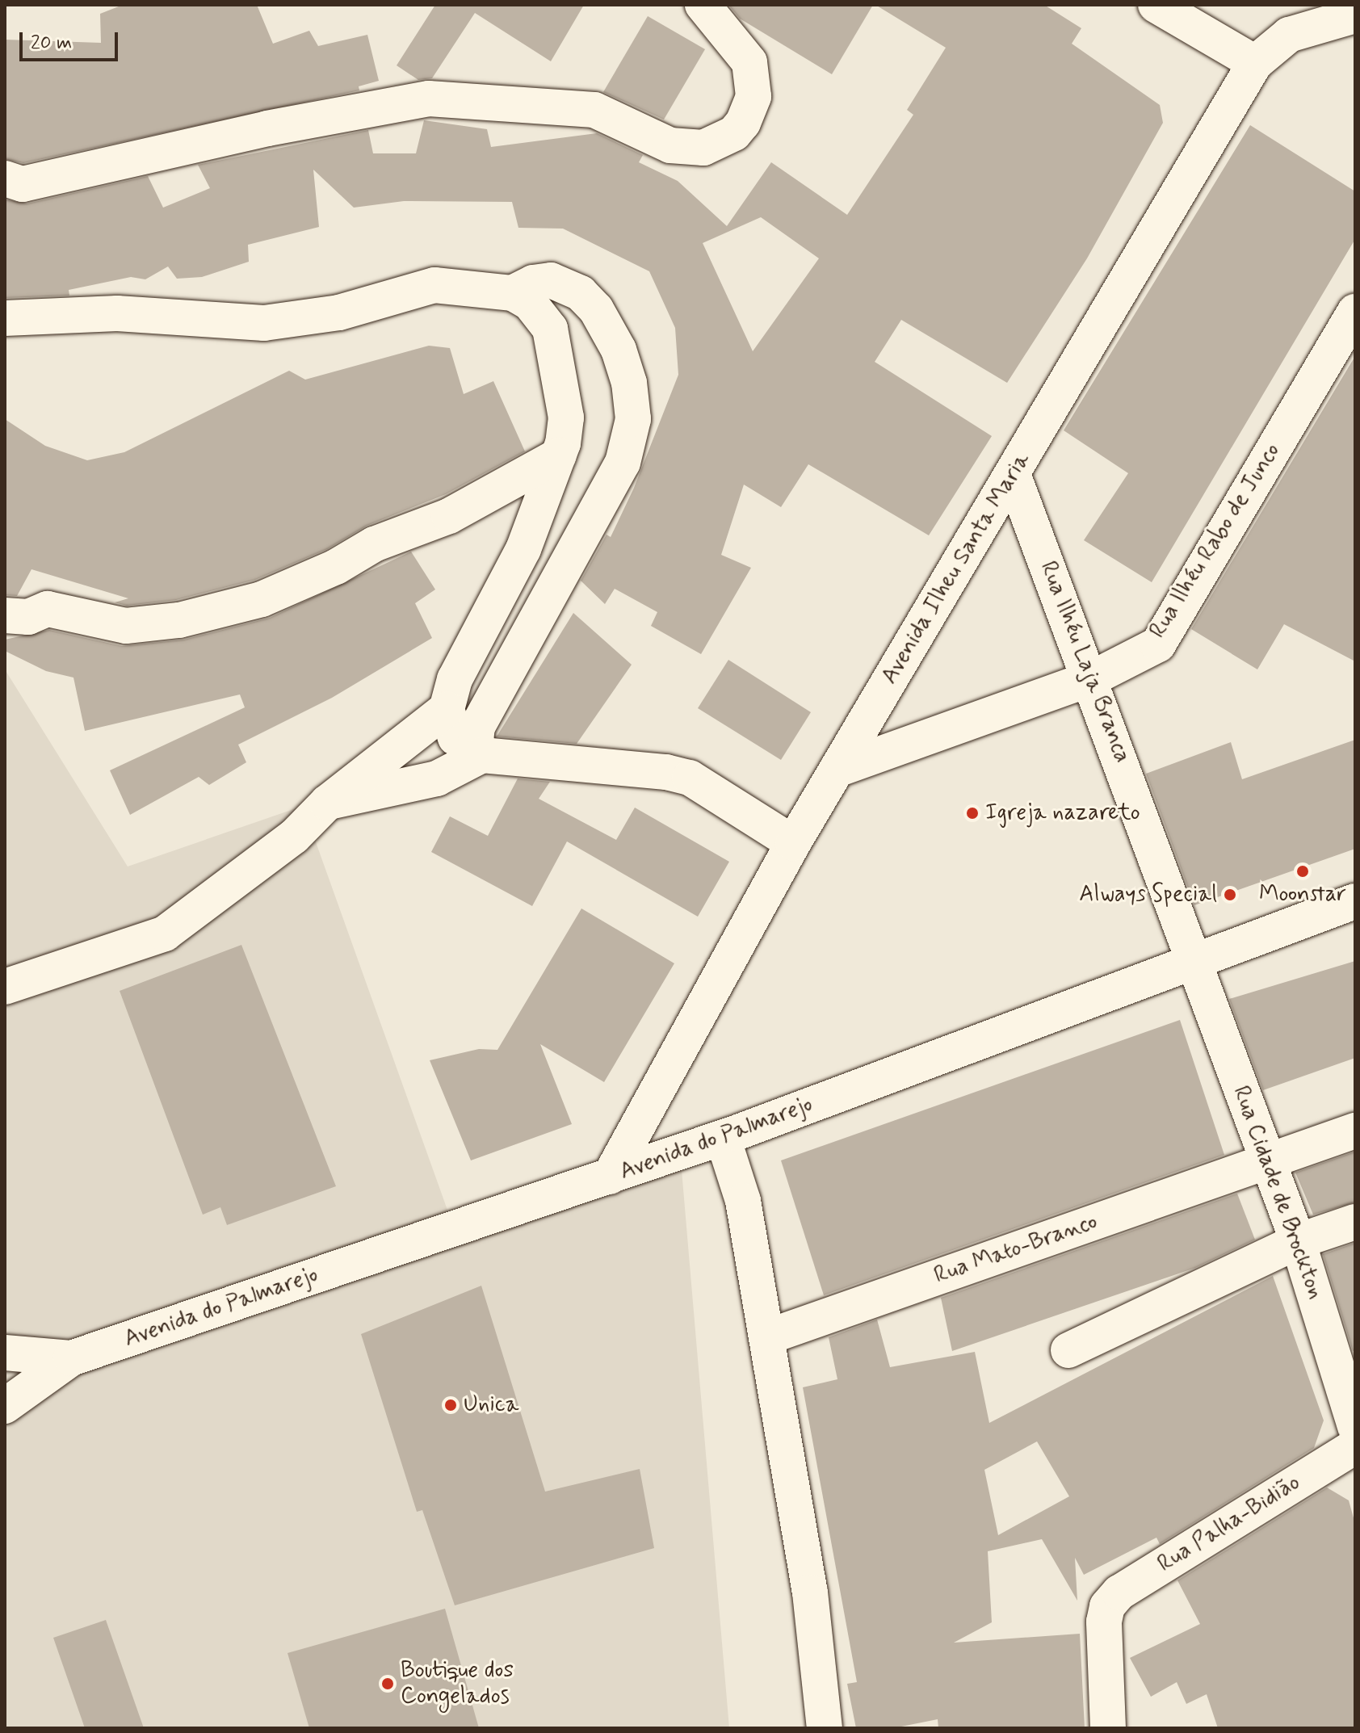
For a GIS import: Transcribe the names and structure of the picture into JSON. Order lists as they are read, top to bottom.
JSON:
{
  "streets": {
    "street": [
      "Rua Ilhéu Rabo de Junco",
      "Avenida Ilheu Santa Maria",
      "Rua Ilhéu Laja Branca",
      "Avenida do Palmarejo",
      "Rua Cidade de Brockton",
      "Rua Mato-Branco",
      "Rua Palha-Bidião"
    ]
  },
  "crossings": [
    ["Rua Ilhéu Rabo de Junco", "Avenida Ilheu Santa Maria"],
    ["Rua Ilhéu Rabo de Junco", "Rua Ilhéu Laja Branca"],
    ["Avenida Ilheu Santa Maria", "Rua Ilhéu Laja Branca"],
    ["Avenida Ilheu Santa Maria", "Avenida do Palmarejo"],
    ["Rua Ilhéu Laja Branca", "Avenida do Palmarejo"],
    ["Rua Ilhéu Laja Branca", "Rua Cidade de Brockton"],
    ["Avenida do Palmarejo", "Rua Cidade de Brockton"],
    ["Rua Cidade de Brockton", "Rua Mato-Branco"]
  ],
  "places": [
    "Igreja nazareto",
    "Moonstar",
    "Always Special",
    "Unica",
    "Boutique dos Congelados"
  ],
  "scale_bar": "20 m"
}
